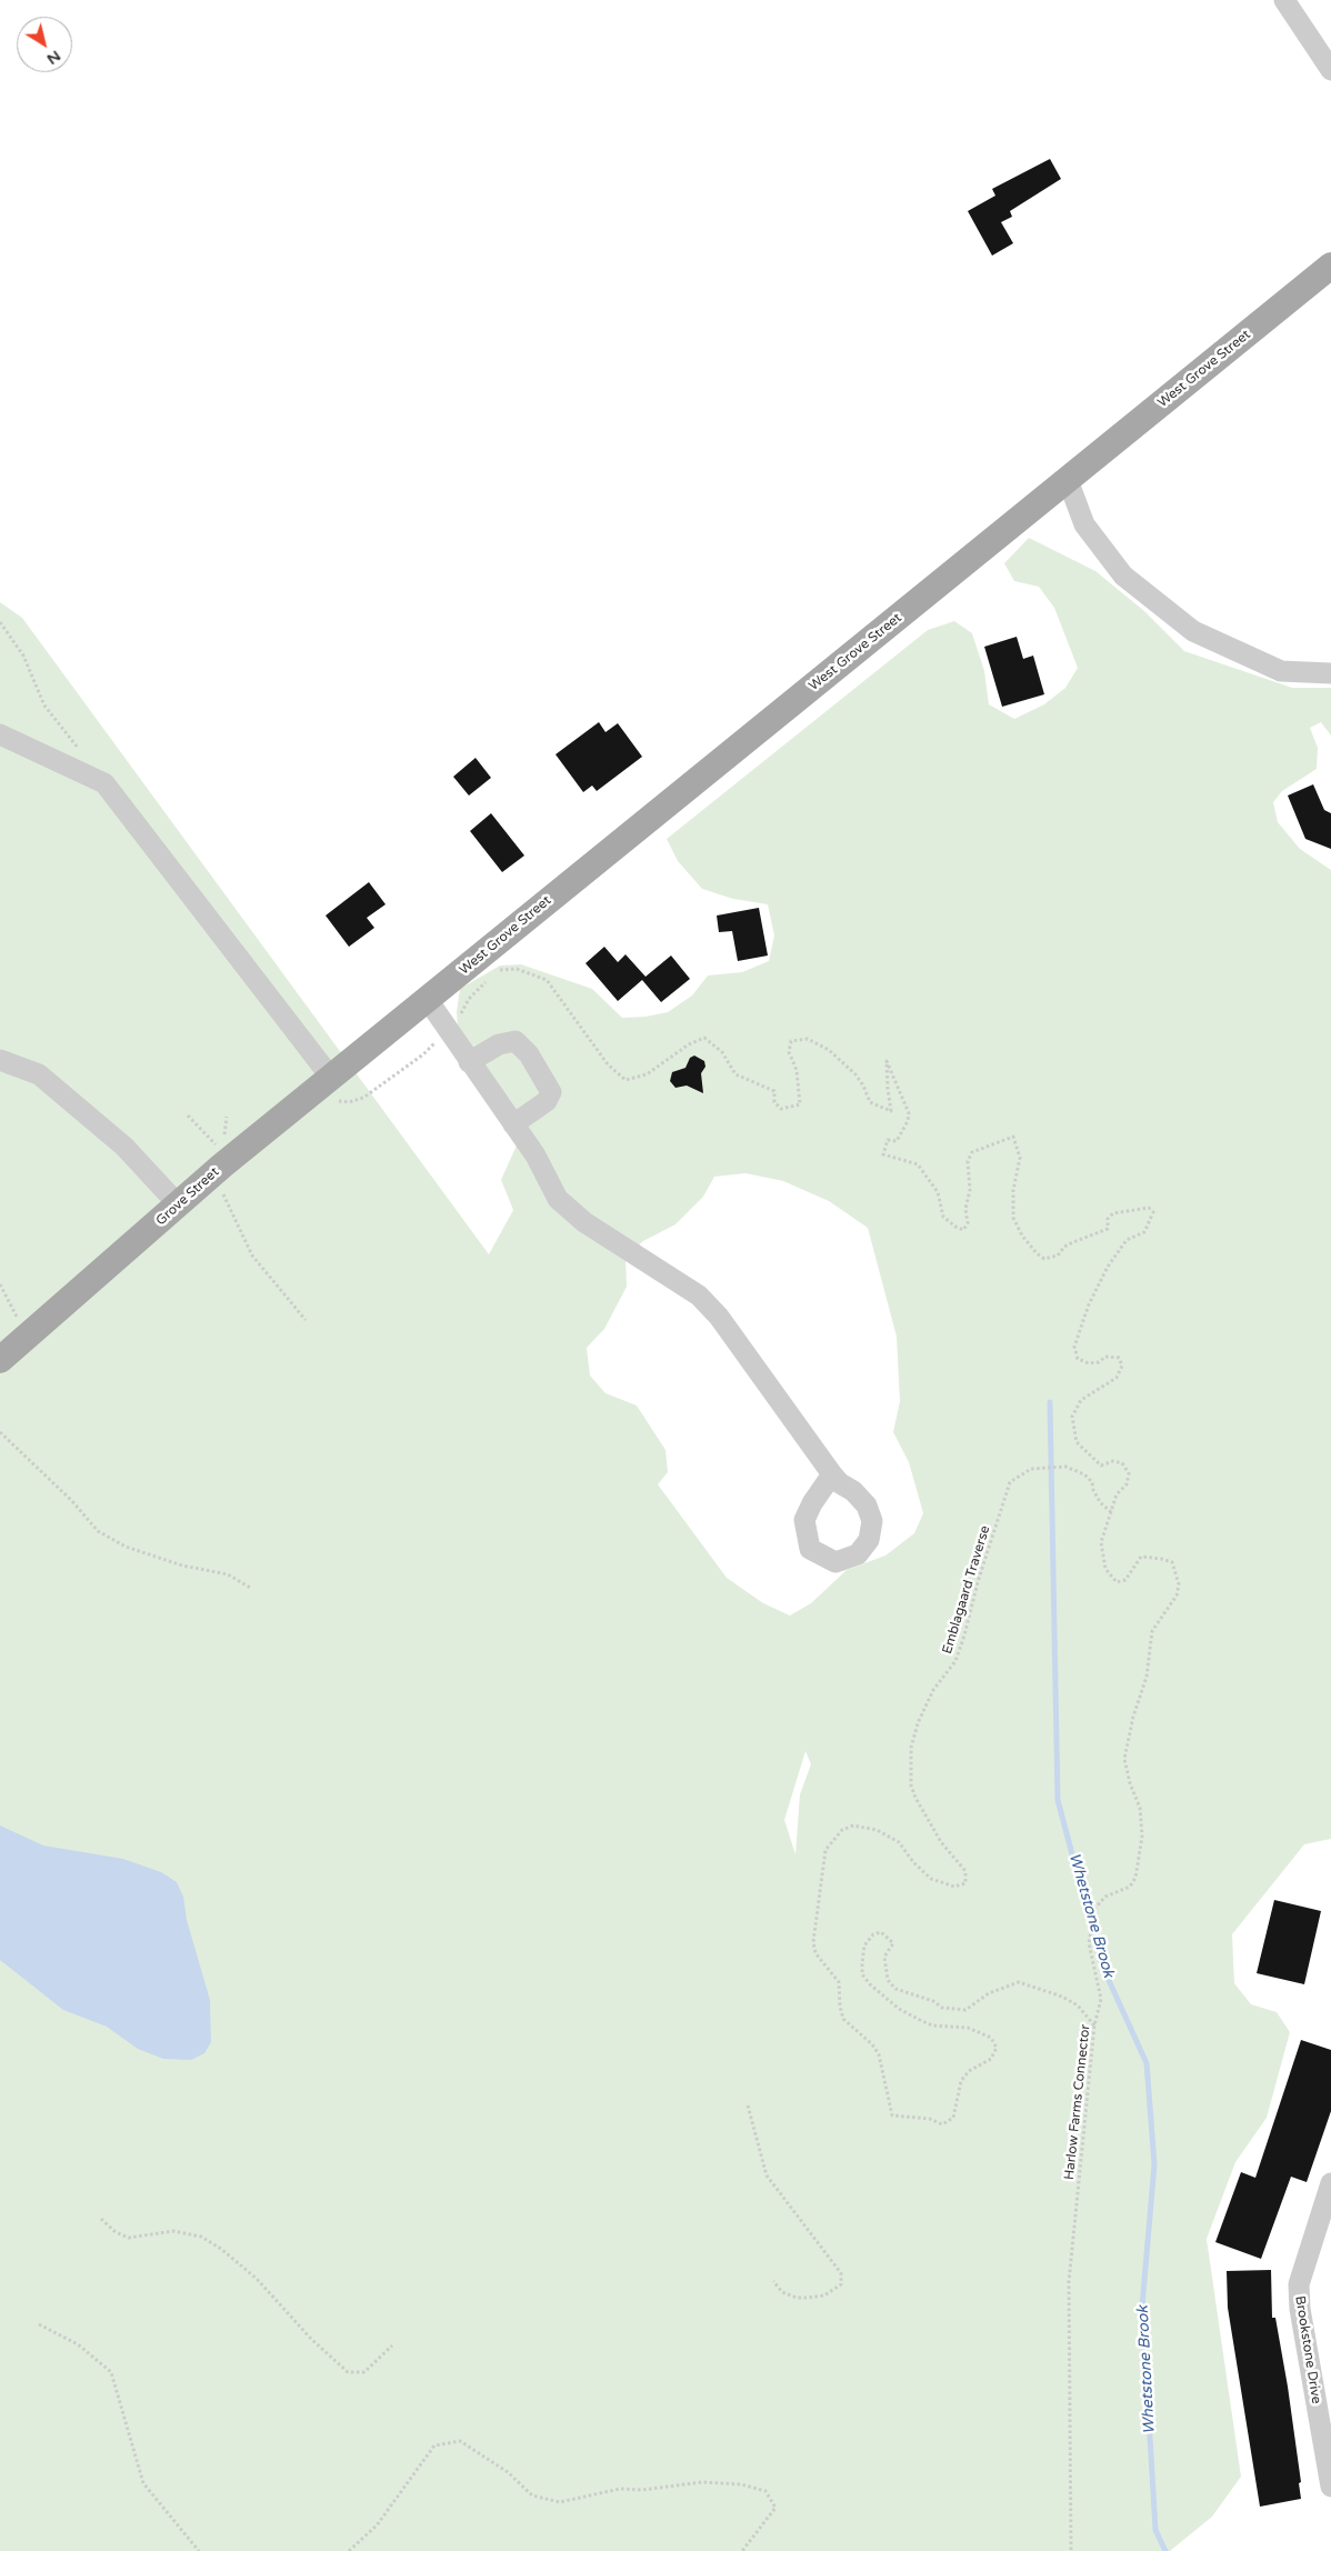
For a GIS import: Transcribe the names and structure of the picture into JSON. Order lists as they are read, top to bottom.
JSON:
{
  "streets": {
    "main road": ["West Grove Street", "Grove Street"],
    "street": ["Brookstone Drive"],
    "path": ["Emblagaard Traverse", "Harlow Farms Connector"]
  },
  "crossings": [
    ["West Grove Street", "Grove Street"],
    ["Emblagaard Traverse", "Harlow Farms Connector"]
  ],
  "water": ["Whetstone Brook"],
  "north": "bottom right"
}
